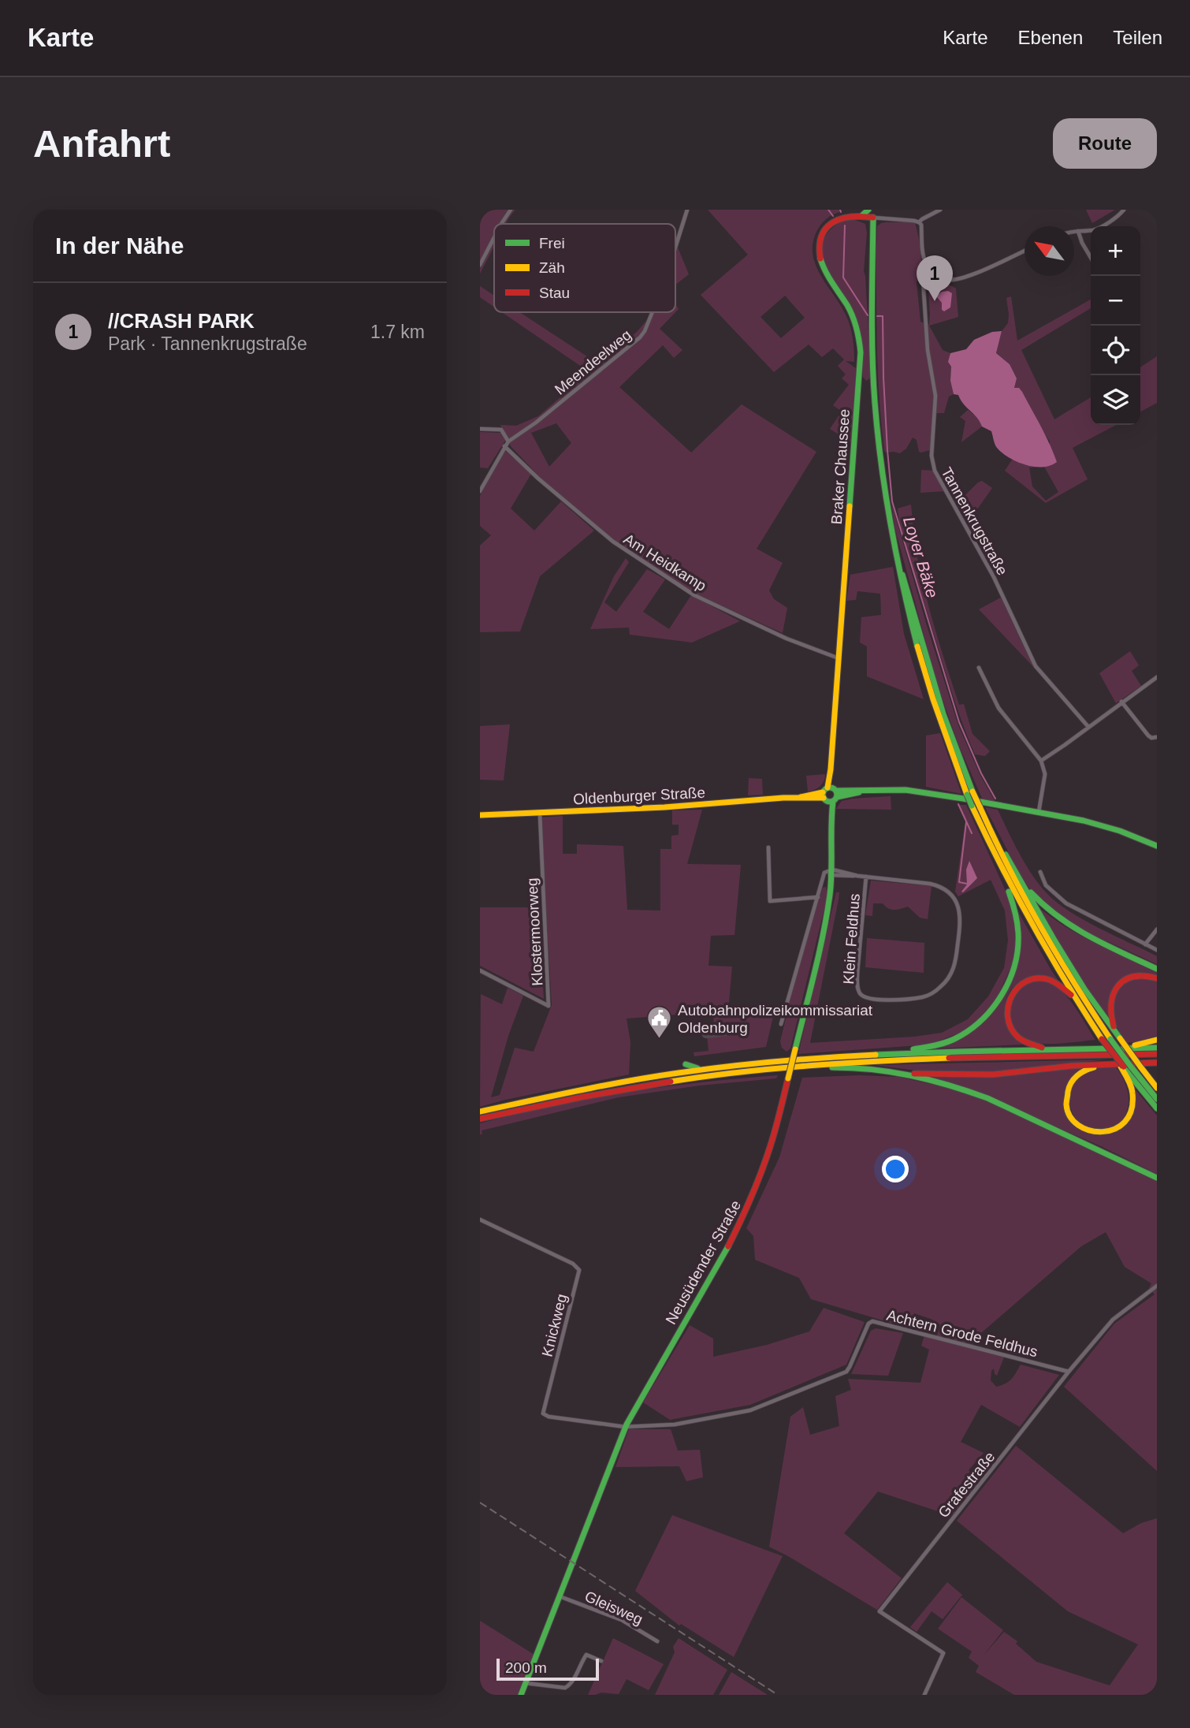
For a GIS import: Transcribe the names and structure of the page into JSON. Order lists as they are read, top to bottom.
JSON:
{
  "streets": {
    "main road": ["Braker Chaussee", "Oldenburger Straße", "Neusüdender Straße"],
    "street": [
      "Meendeelweg",
      "Tannenkrugstraße",
      "Am Heidkamp",
      "Klostermoorweg",
      "Klein Feldhus",
      "Knickweg",
      "Achtern Grode Feldhus",
      "Grafestraße",
      "Gleisweg"
    ]
  },
  "crossings": [
    ["Meendeelweg", "Am Heidkamp"],
    ["Braker Chaussee", "Am Heidkamp"],
    ["Braker Chaussee", "Oldenburger Straße"],
    ["Braker Chaussee", "Neusüdender Straße"],
    ["Oldenburger Straße", "Klostermoorweg"],
    ["Oldenburger Straße", "Neusüdender Straße"],
    ["Klein Feldhus", "Neusüdender Straße"],
    ["Neusüdender Straße", "Knickweg"],
    ["Neusüdender Straße", "Achtern Grode Feldhus"],
    ["Neusüdender Straße", "Gleisweg"],
    ["Knickweg", "Achtern Grode Feldhus"],
    ["Achtern Grode Feldhus", "Grafestraße"]
  ],
  "water": ["Loyer Bäke"],
  "places": {
    "public building": ["Autobahnpolizeikommissariat Oldenburg"]
  },
  "legend": ["Frei", "Zäh", "Stau"],
  "scale_bar": "200 m",
  "north": "top left",
  "page": {
    "header": "Karte",
    "nav": ["Karte", "Ebenen", "Teilen"],
    "buttons": "Route",
    "title": "Anfahrt",
    "heading": "In der Nähe",
    "map_buttons": ["+", "−"],
    "pins": "1",
    "list": [
      {
        "mark": "1",
        "name": "//CRASH PARK",
        "note": "Park · Tannenkrugstraße",
        "value": "1.7 km"
      }
    ],
    "scale": "200 m"
  }
}
